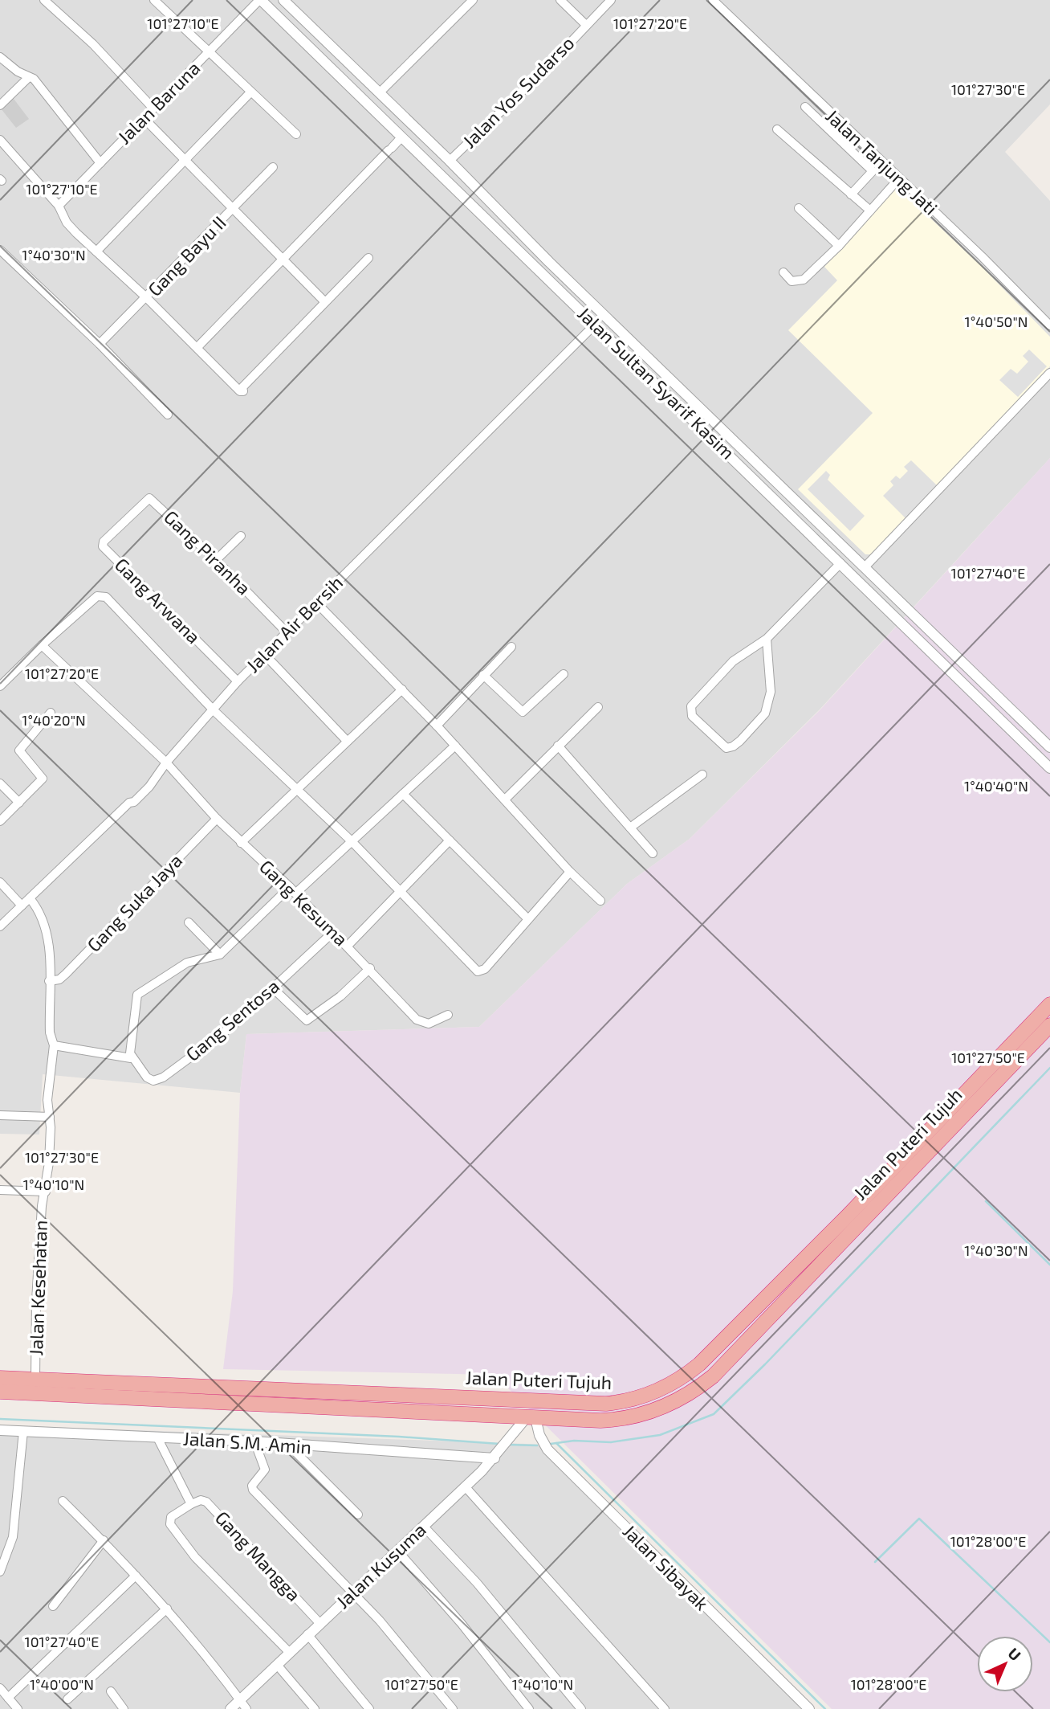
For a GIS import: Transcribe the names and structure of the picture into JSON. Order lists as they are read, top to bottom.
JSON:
{
  "streets": {
    "highway": ["Jalan Puteri Tujuh"],
    "street": [
      "Jalan Yos Sudarso",
      "Jalan Baruna",
      "Jalan Tanjung Jati",
      "Gang Bayu II",
      "Jalan Sultan Syarif Kasim",
      "Gang Piranha",
      "Gang Arwana",
      "Jalan Air Bersih",
      "Gang Suka Jaya",
      "Gang Kesuma",
      "Gang Sentosa",
      "Jalan Kesehatan",
      "Jalan S.M. Amin",
      "Gang Mangga",
      "Jalan Kusuma",
      "Jalan Sibayak"
    ]
  },
  "crossings": [
    ["Jalan Yos Sudarso", "Jalan Sultan Syarif Kasim"],
    ["Jalan Baruna", "Jalan Sultan Syarif Kasim"],
    ["Jalan Sultan Syarif Kasim", "Jalan Air Bersih"],
    ["Gang Piranha", "Gang Arwana"],
    ["Gang Piranha", "Jalan Air Bersih"],
    ["Gang Arwana", "Jalan Air Bersih"],
    ["Jalan Air Bersih", "Gang Kesuma"],
    ["Jalan Air Bersih", "Jalan Kesehatan"],
    ["Gang Suka Jaya", "Gang Kesuma"],
    ["Gang Suka Jaya", "Jalan Kesehatan"],
    ["Gang Kesuma", "Gang Sentosa"],
    ["Jalan Puteri Tujuh", "Jalan Kesehatan"],
    ["Jalan Puteri Tujuh", "Jalan Kusuma"],
    ["Jalan Puteri Tujuh", "Jalan Sibayak"],
    ["Jalan S.M. Amin", "Jalan Kusuma"],
    ["Gang Mangga", "Jalan Kusuma"],
    ["Jalan Kusuma", "Jalan Sibayak"]
  ],
  "north": "top right",
  "coordinates": [
    "101°27'10\"E",
    "101°27'20\"E",
    "101°27'30\"E",
    "1°40'30\"N",
    "1°40'50\"N",
    "101°27'40\"E",
    "1°40'20\"N",
    "1°40'40\"N",
    "101°27'50\"E",
    "1°40'10\"N",
    "101°28'00\"E",
    "1°40'00\"N"
  ]
}
